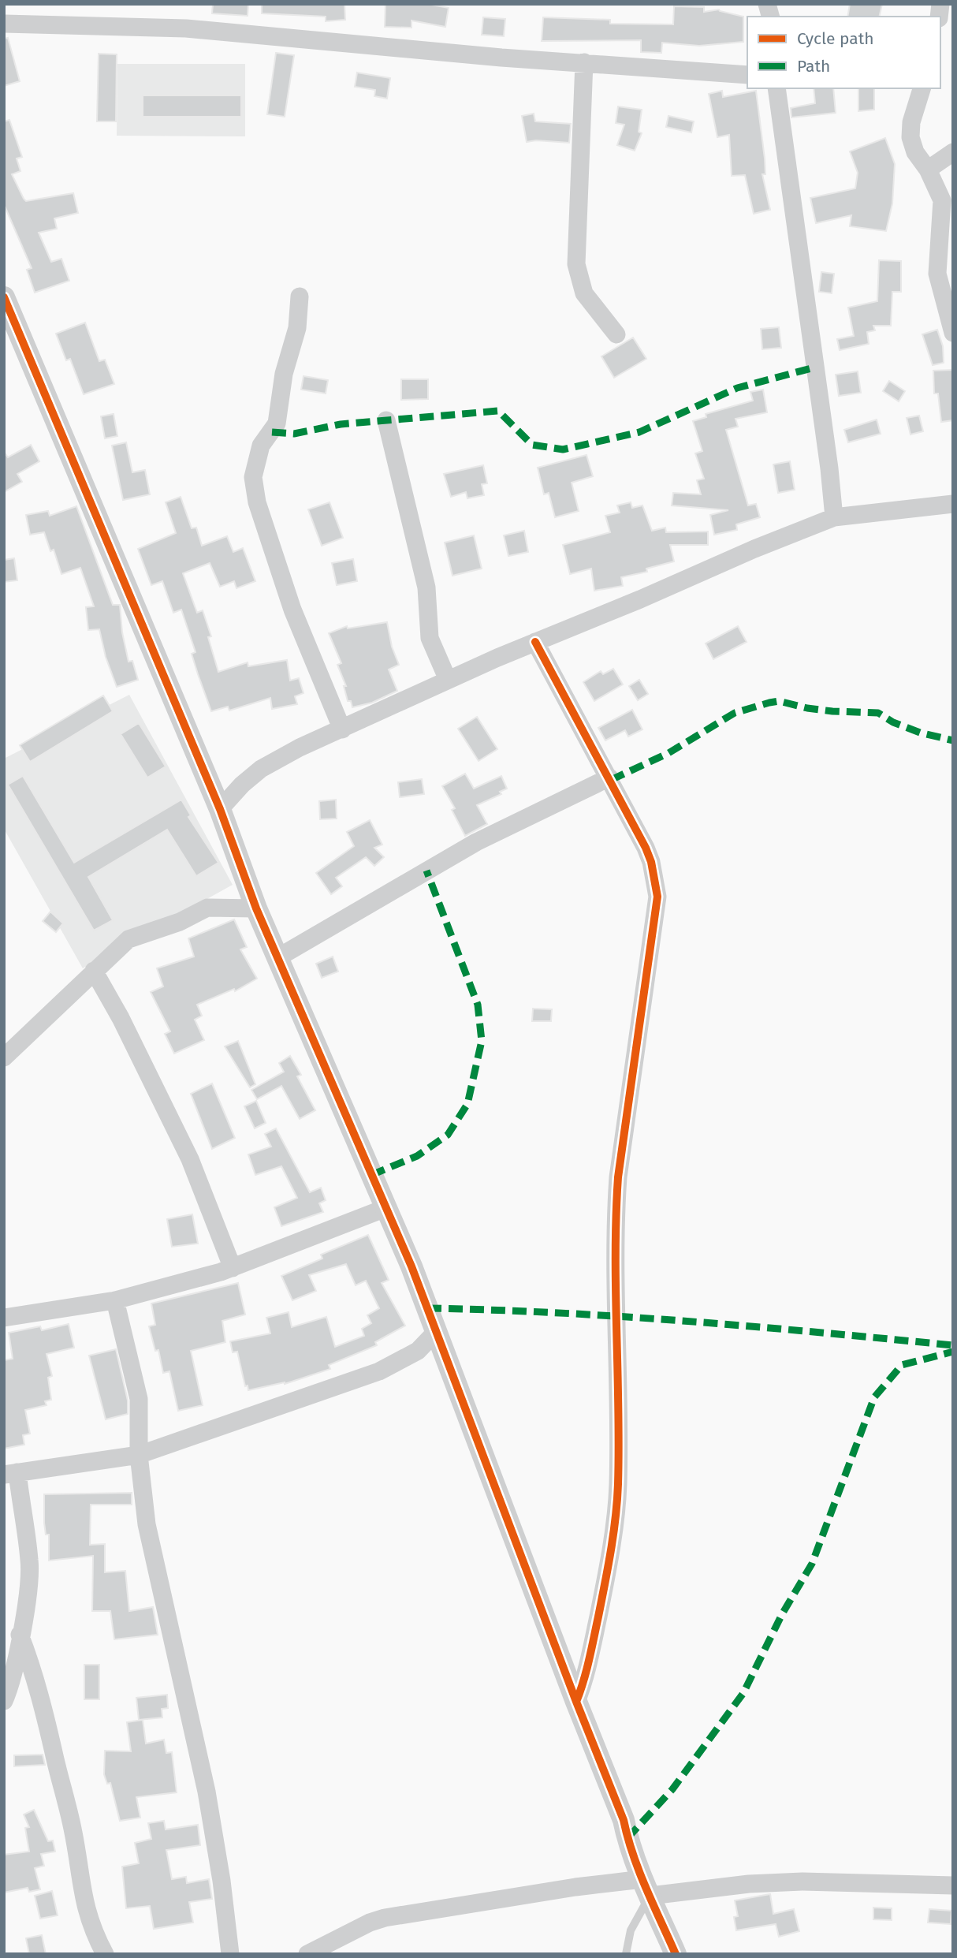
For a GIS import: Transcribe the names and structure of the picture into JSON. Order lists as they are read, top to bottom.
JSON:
{
  "legend": ["Cycle path", "Path"]
}
